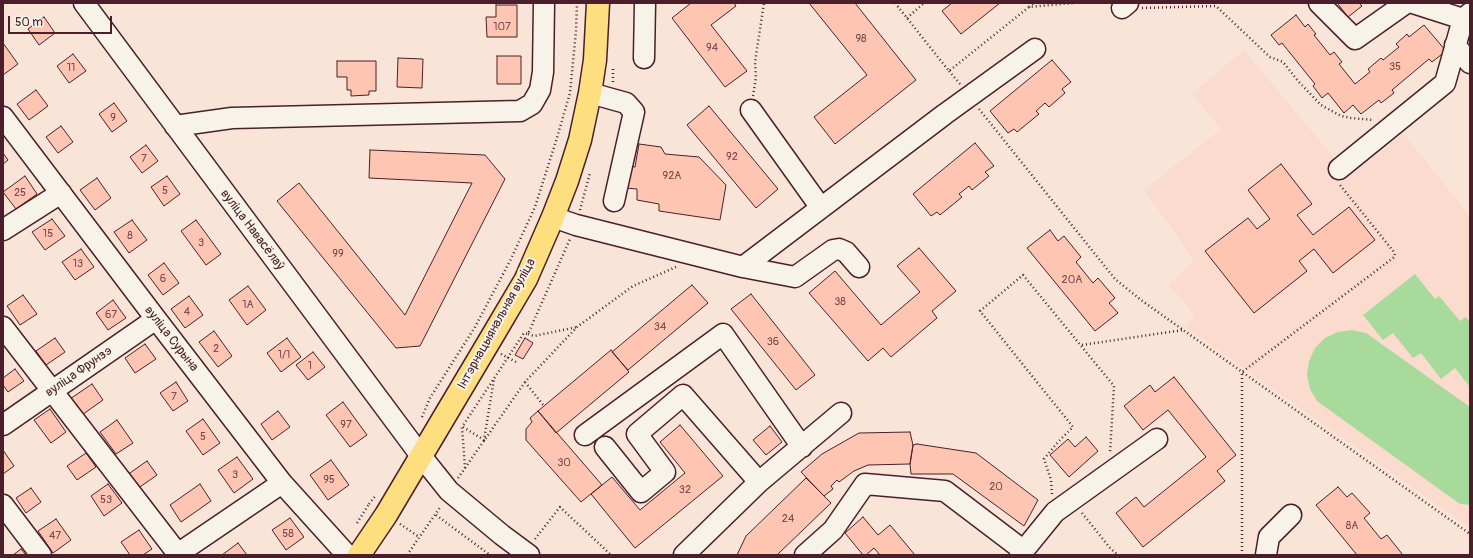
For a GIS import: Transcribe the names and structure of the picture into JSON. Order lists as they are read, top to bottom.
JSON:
{
  "streets": {
    "main road": ["Інтэрнацыянальная вуліца"],
    "street": ["вуліца Навасёлаў", "вуліца Сурына", "вуліца Фрунзэ"]
  },
  "crossings": [
    ["вуліца Навасёлаў", "Інтэрнацыянальная вуліца"],
    ["вуліца Сурына", "вуліца Фрунзэ"]
  ],
  "house_numbers": [
    "107",
    "98",
    "94",
    "35",
    "11",
    "9",
    "92",
    "7",
    "92А",
    "5",
    "25",
    "15",
    "8",
    "3",
    "99",
    "13",
    "6",
    "20А",
    "38",
    "1А",
    "4",
    "67",
    "34",
    "36",
    "2",
    "1/1",
    "1",
    "7",
    "97",
    "5",
    "30",
    "3",
    "95",
    "20",
    "32",
    "53",
    "24",
    "8А",
    "58",
    "47"
  ],
  "scale_bar": "50 m"
}
